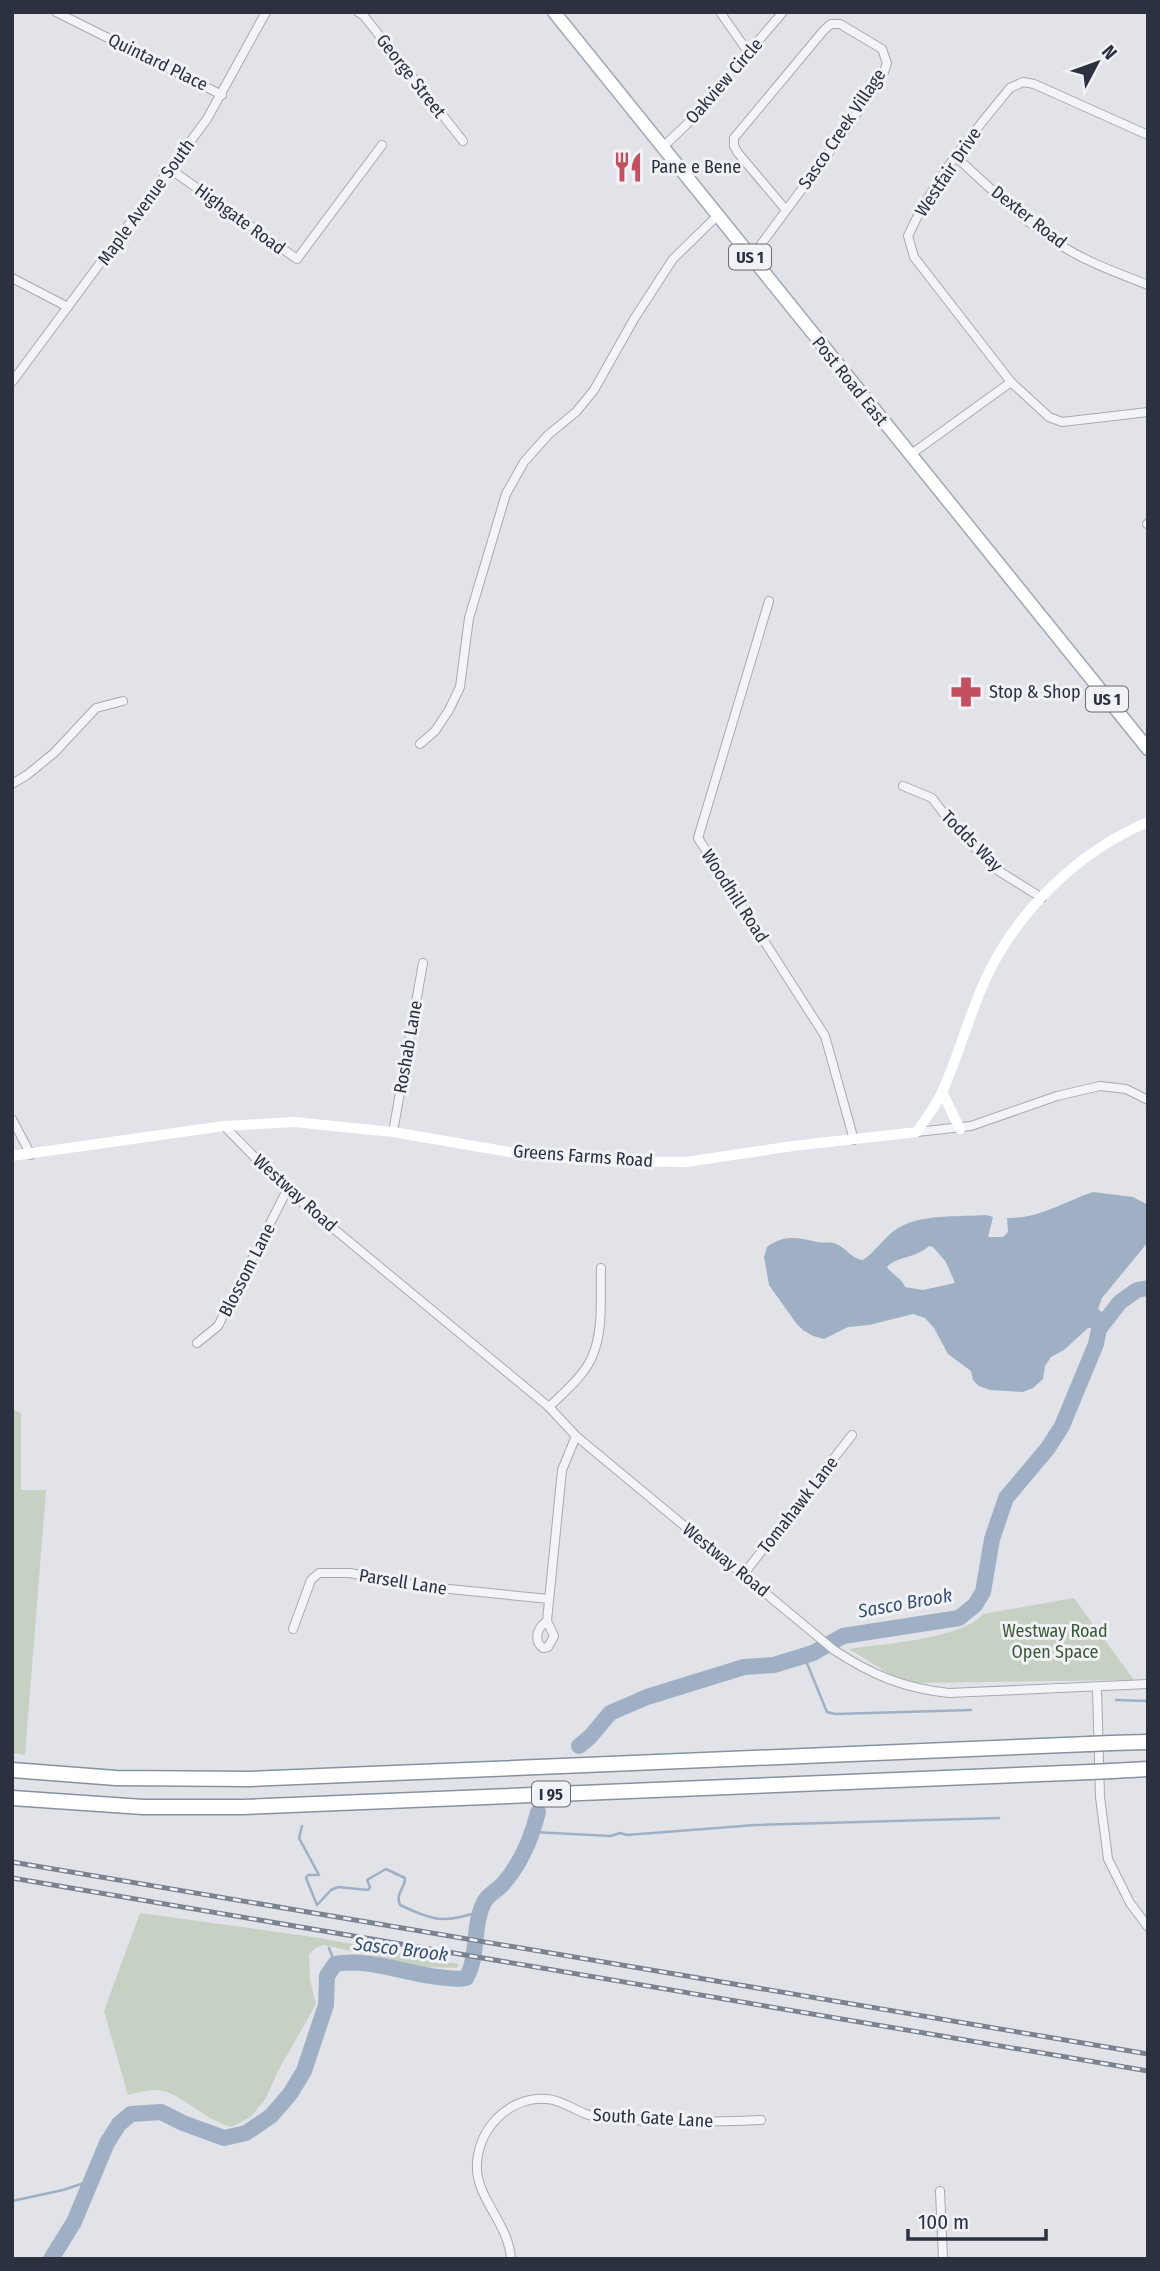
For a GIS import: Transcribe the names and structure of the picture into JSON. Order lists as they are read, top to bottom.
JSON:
{
  "streets": {
    "highway": ["I 95"],
    "main road": ["US 1", "Post Road East"],
    "street": [
      "Quintard Place",
      "George Street",
      "Oakview Circle",
      "Sasco Creek Village",
      "Westfair Drive",
      "Maple Avenue South",
      "Dexter Road",
      "Highgate Road",
      "Todds Way",
      "Woodhill Road",
      "Roshab Lane",
      "Greens Farms Road",
      "Westway Road",
      "Blossom Lane",
      "Tomahawk Lane",
      "Parsell Lane",
      "South Gate Lane"
    ]
  },
  "crossings": [
    ["Quintard Place", "Maple Avenue South"],
    ["Oakview Circle", "Post Road East"],
    ["Sasco Creek Village", "Post Road East"],
    ["Westfair Drive", "Dexter Road"],
    ["Maple Avenue South", "Highgate Road"],
    ["Woodhill Road", "Greens Farms Road"],
    ["Roshab Lane", "Greens Farms Road"],
    ["Greens Farms Road", "Westway Road"],
    ["Westway Road", "Blossom Lane"],
    ["Westway Road", "Tomahawk Lane"]
  ],
  "water": ["Sasco Brook"],
  "parks": ["Westway Road Open Space"],
  "places": {
    "restaurant": ["Pane e Bene"],
    "pharmacy": ["Stop & Shop"]
  },
  "scale_bar": "100 m",
  "north": "top right"
}
